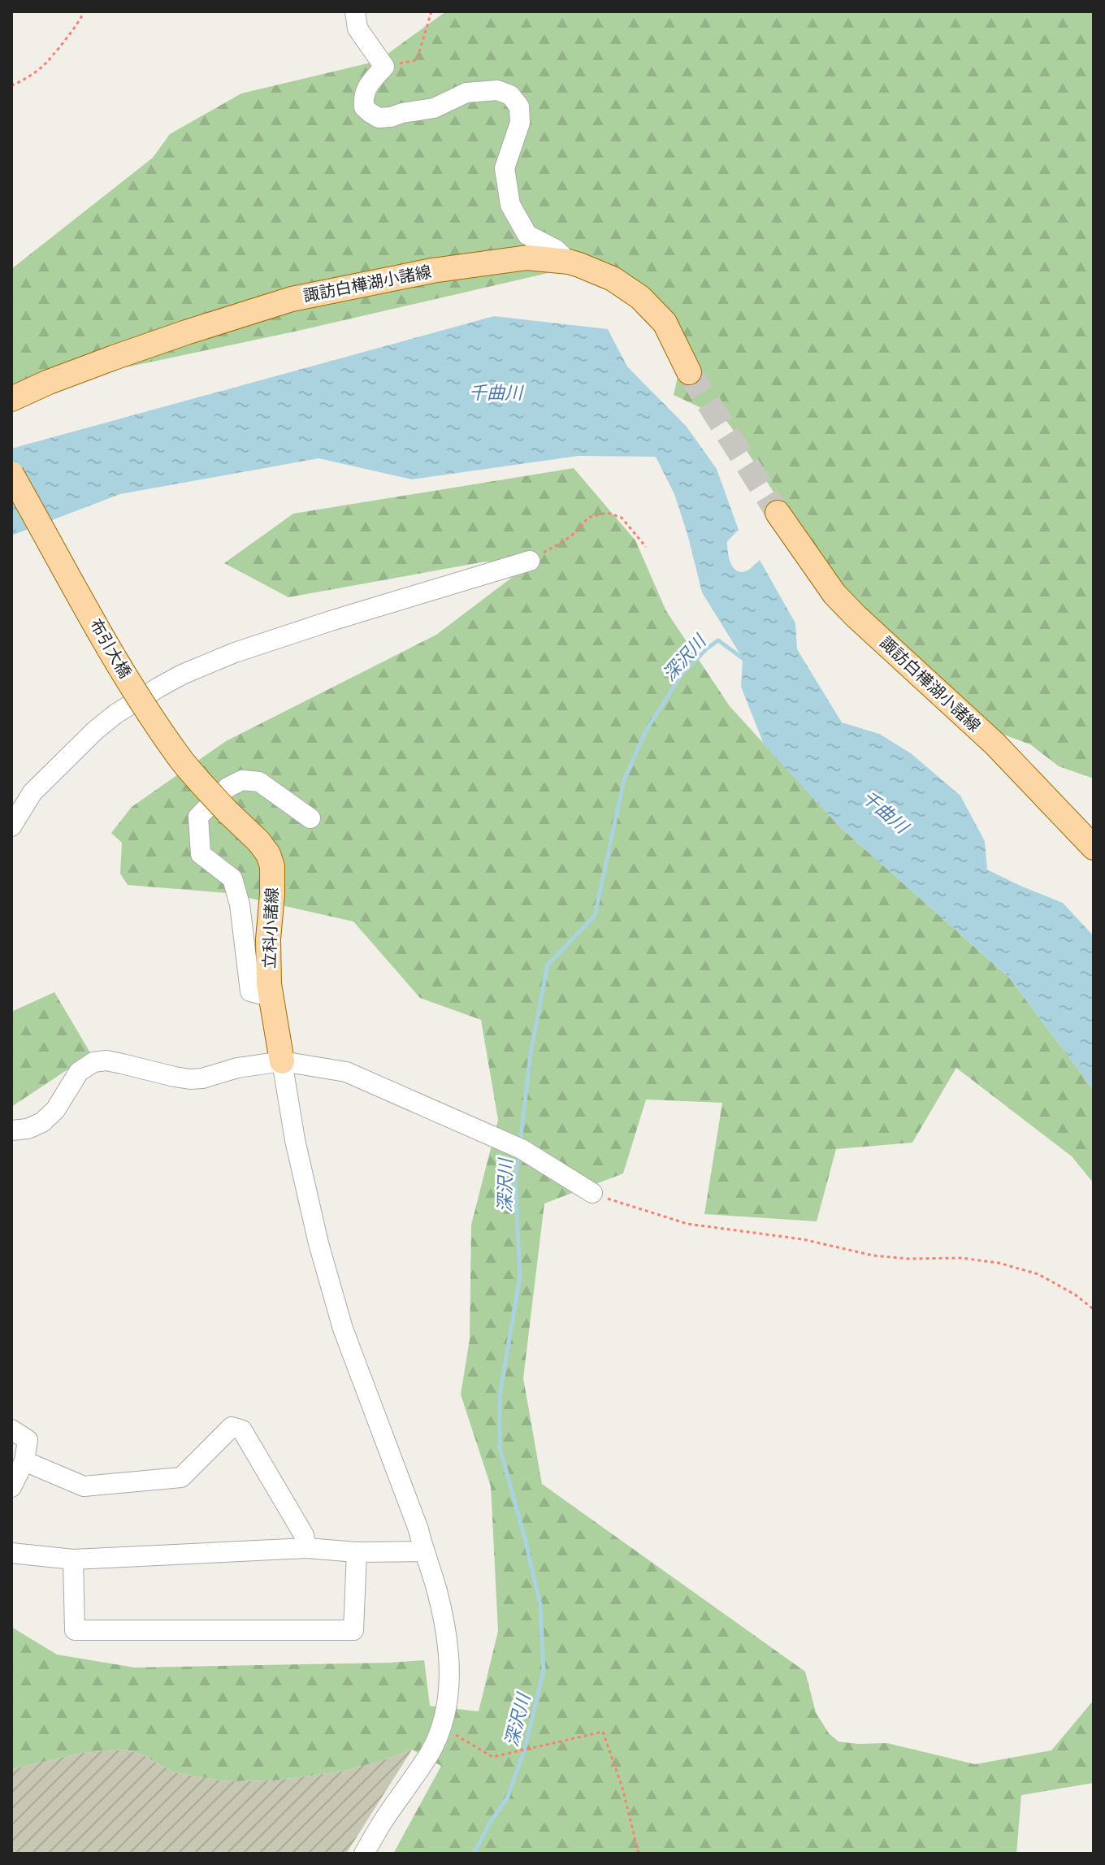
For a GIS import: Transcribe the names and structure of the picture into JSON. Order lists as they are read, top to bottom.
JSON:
{
  "streets": {
    "main road": ["諏訪白樺湖小諸線", "布引大橋", "立科小諸線"]
  },
  "crossings": [
    ["布引大橋", "立科小諸線"]
  ],
  "water": ["千曲川", "深沢川"]
}
